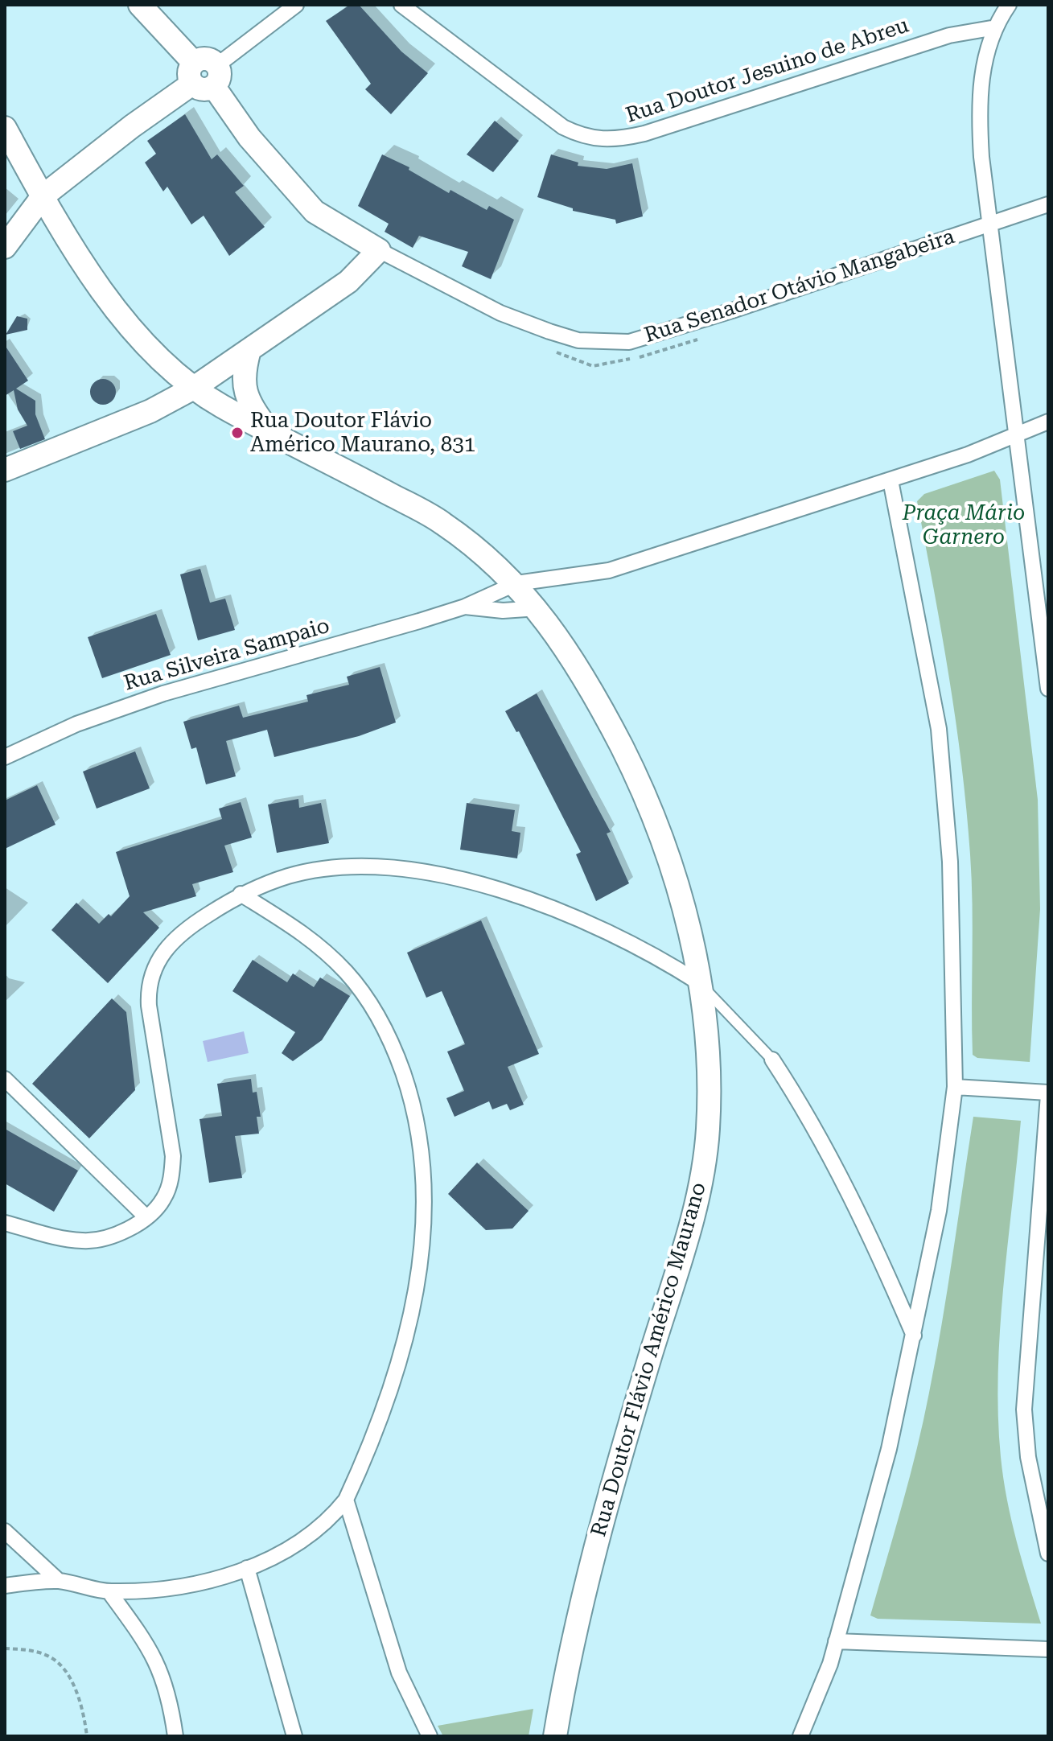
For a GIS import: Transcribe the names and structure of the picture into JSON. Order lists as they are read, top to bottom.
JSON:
{
  "streets": {
    "main road": ["Rua Senador Otávio Mangabeira", "Rua Doutor Flávio Américo Maurano"],
    "street": ["Rua Doutor Jesuino de Abreu", "Rua Silveira Sampaio"]
  },
  "crossings": [
    ["Rua Silveira Sampaio", "Rua Doutor Flávio Américo Maurano"]
  ],
  "parks": ["Praça Mário Garnero"],
  "places": ["Rua Doutor Flávio Américo Maurano, 831"]
}
